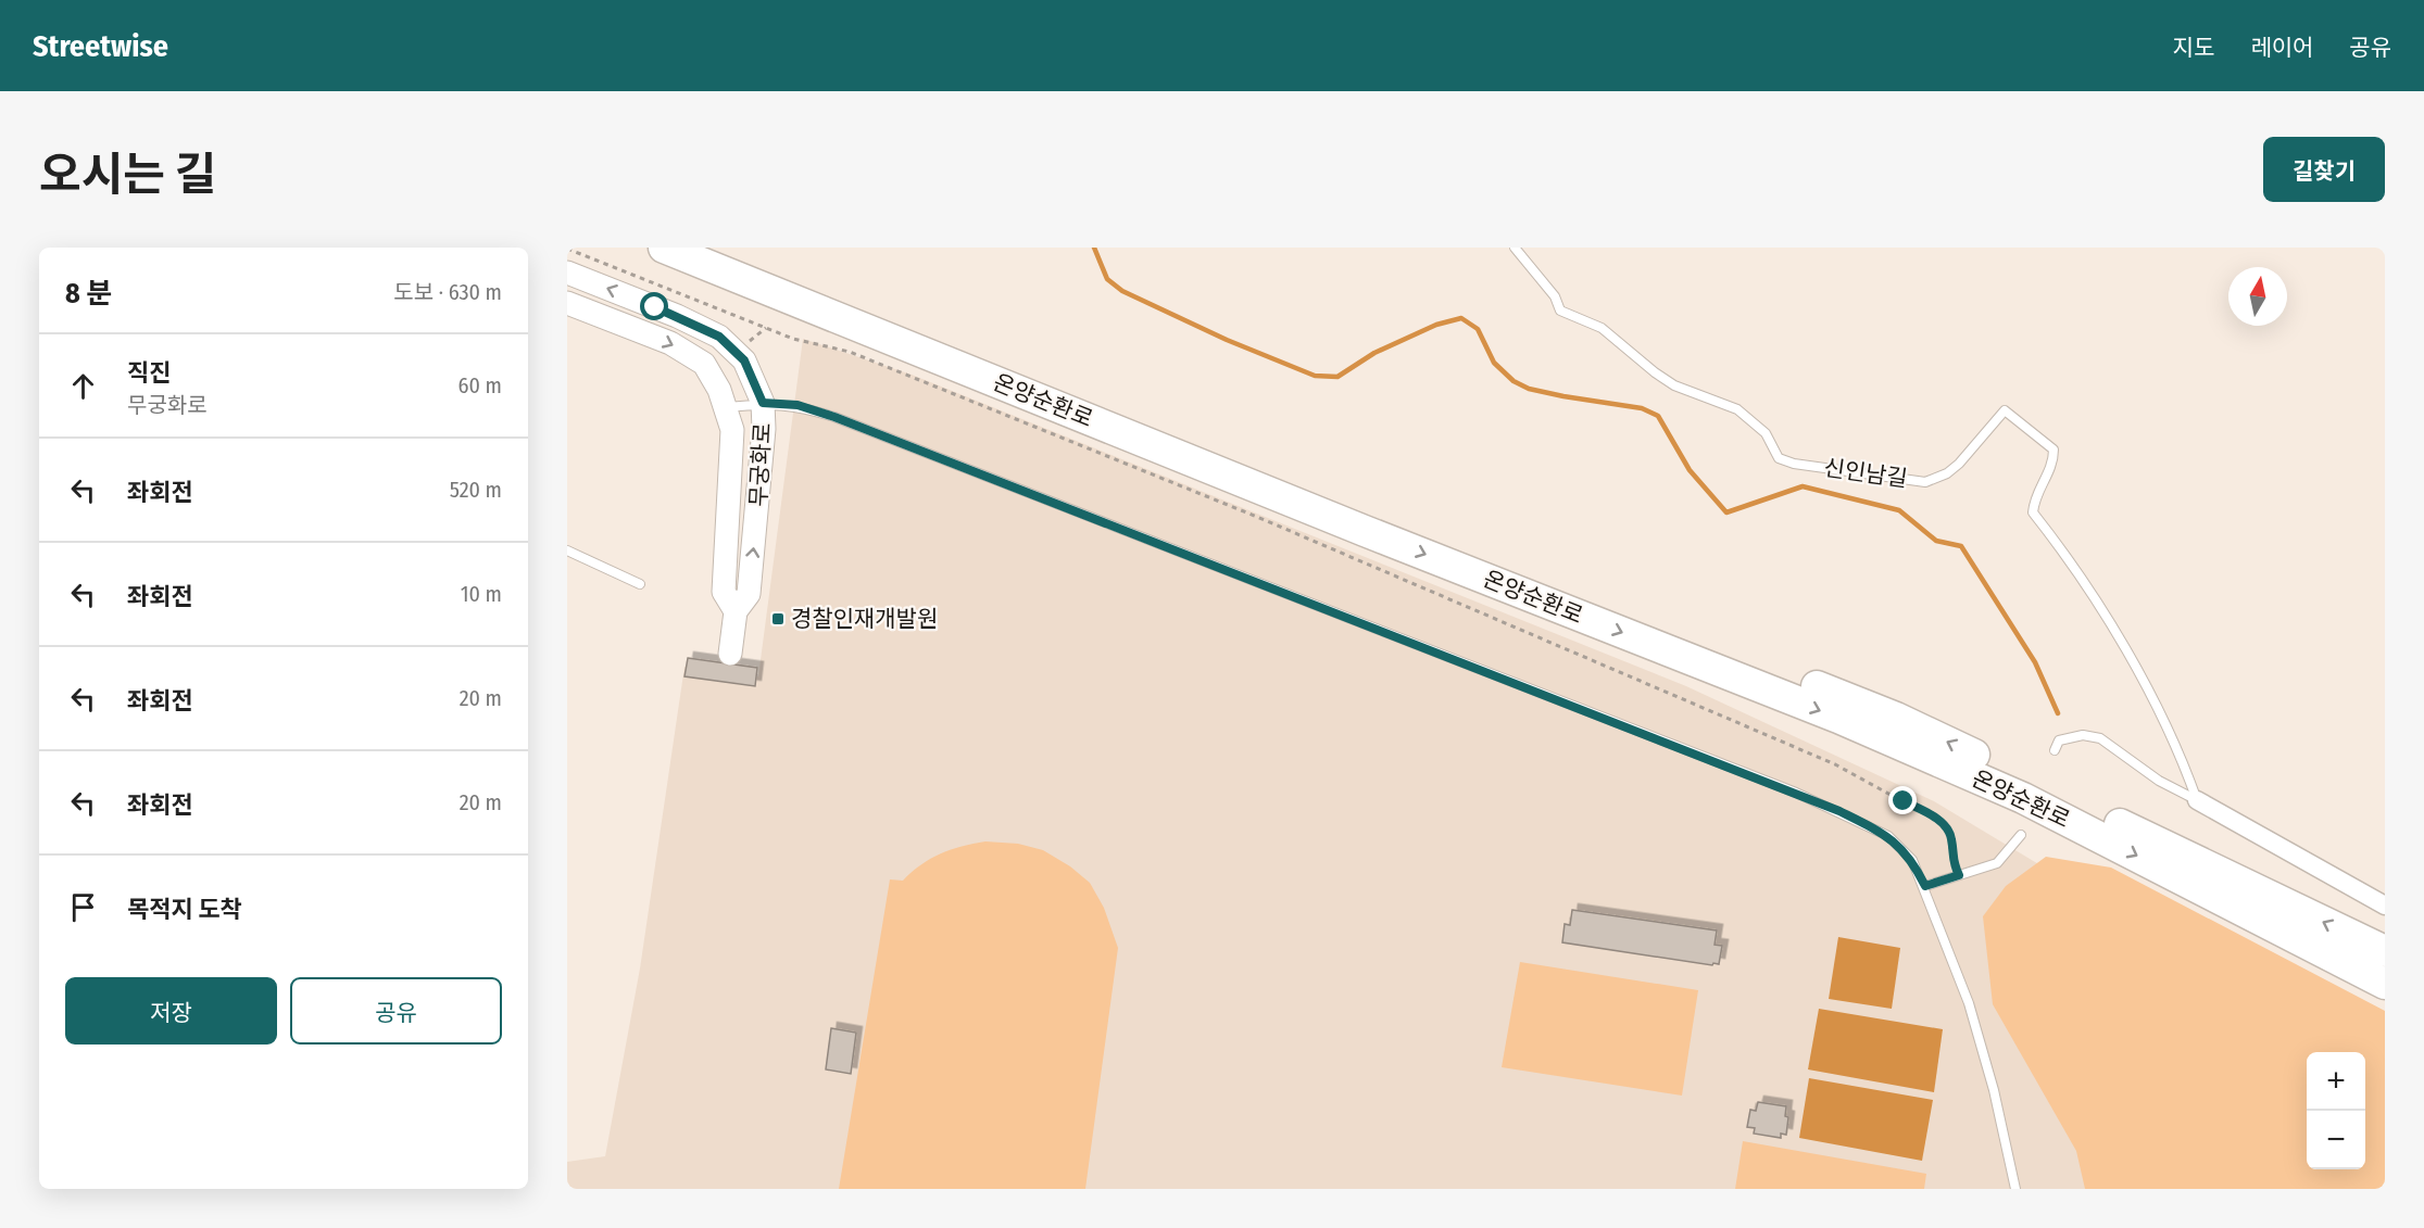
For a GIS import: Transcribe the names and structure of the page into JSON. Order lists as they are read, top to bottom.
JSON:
{
  "streets": {
    "highway": ["온양순환로"],
    "street": ["무궁화로"],
    "lane": ["신인남길"]
  },
  "places": {
    "transit": ["경찰인재개발원"]
  },
  "north": "top",
  "page": {
    "header": "Streetwise",
    "nav": ["지도", "레이어", "공유"],
    "title": "오시는 길",
    "buttons": [
      "길찾기",
      ["저장", "공유"]
    ],
    "heading": ["8 분", "도보 · 630 m"],
    "list": [
      ["직진", "무궁화로", "60 m"],
      ["좌회전", "520 m"],
      ["좌회전", "10 m"],
      ["좌회전", "20 m"],
      ["좌회전", "20 m"],
      "목적지 도착"
    ],
    "map_buttons": ["+", "−"]
  }
}
